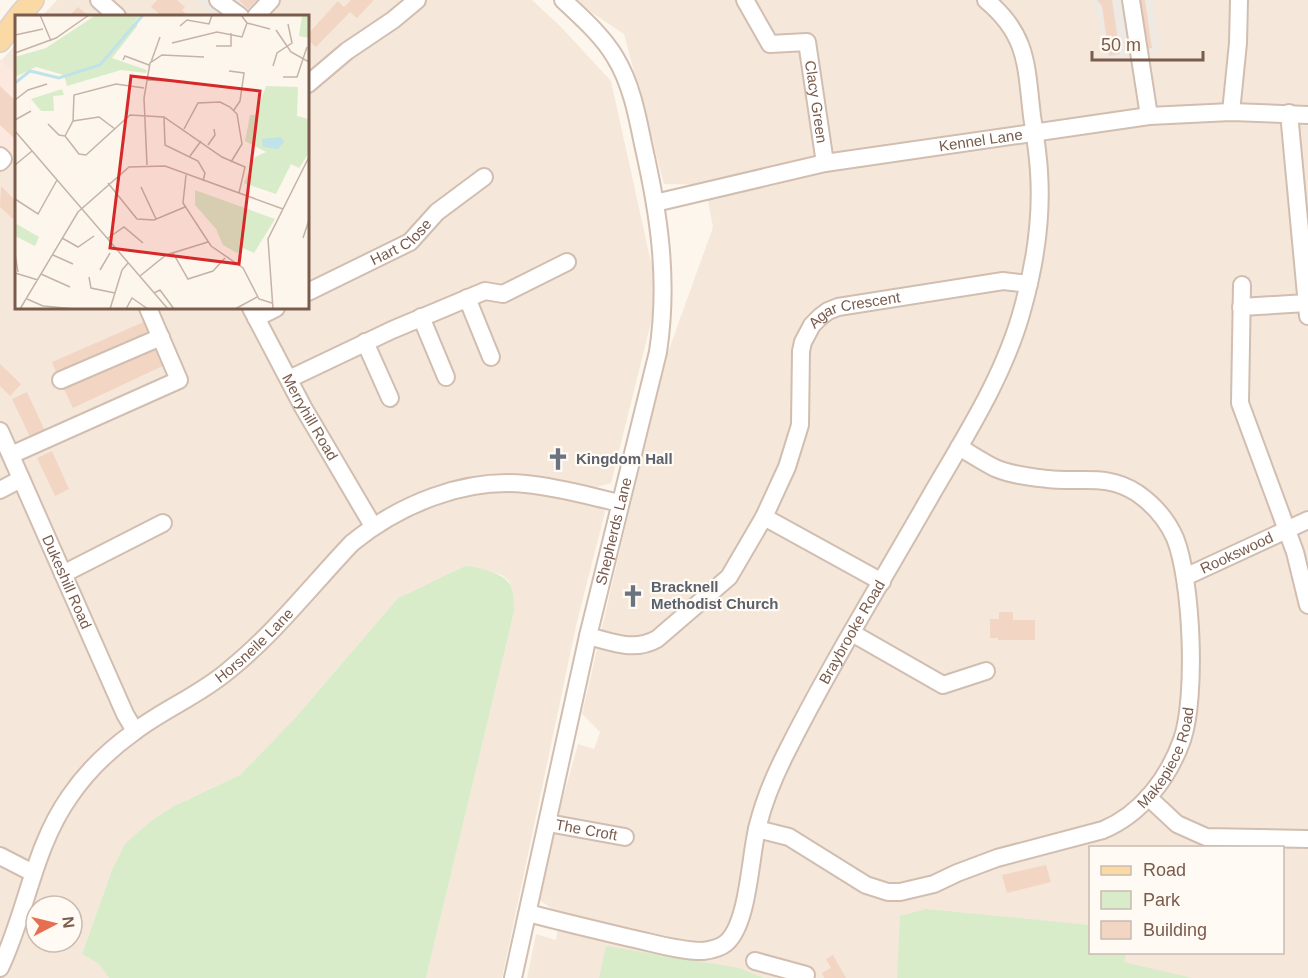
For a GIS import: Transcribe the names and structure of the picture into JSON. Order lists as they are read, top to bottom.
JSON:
{
  "streets": {
    "street": [
      "Clacy Green",
      "Kennel Lane",
      "Hart Close",
      "Agar Crescent",
      "Merryhill Road",
      "Shepherds Lane",
      "Rookswood",
      "Dukeshill Road",
      "Braybrooke Road",
      "Horsneile Lane",
      "Makepiece Road",
      "The Croft"
    ]
  },
  "crossings": [
    ["Clacy Green", "Kennel Lane"],
    ["Kennel Lane", "Shepherds Lane"],
    ["Kennel Lane", "Braybrooke Road"],
    ["Agar Crescent", "Shepherds Lane"],
    ["Agar Crescent", "Braybrooke Road"],
    ["Merryhill Road", "Horsneile Lane"],
    ["Shepherds Lane", "Braybrooke Road"],
    ["Shepherds Lane", "Horsneile Lane"],
    ["Shepherds Lane", "The Croft"],
    ["Rookswood", "Makepiece Road"],
    ["Dukeshill Road", "Horsneile Lane"],
    ["Braybrooke Road", "Makepiece Road"]
  ],
  "places": {
    "church": ["Kingdom Hall", "Bracknell Methodist Church"]
  },
  "legend": ["Road", "Park", "Building"],
  "scale_bar": "50 m",
  "north": "right"
}
